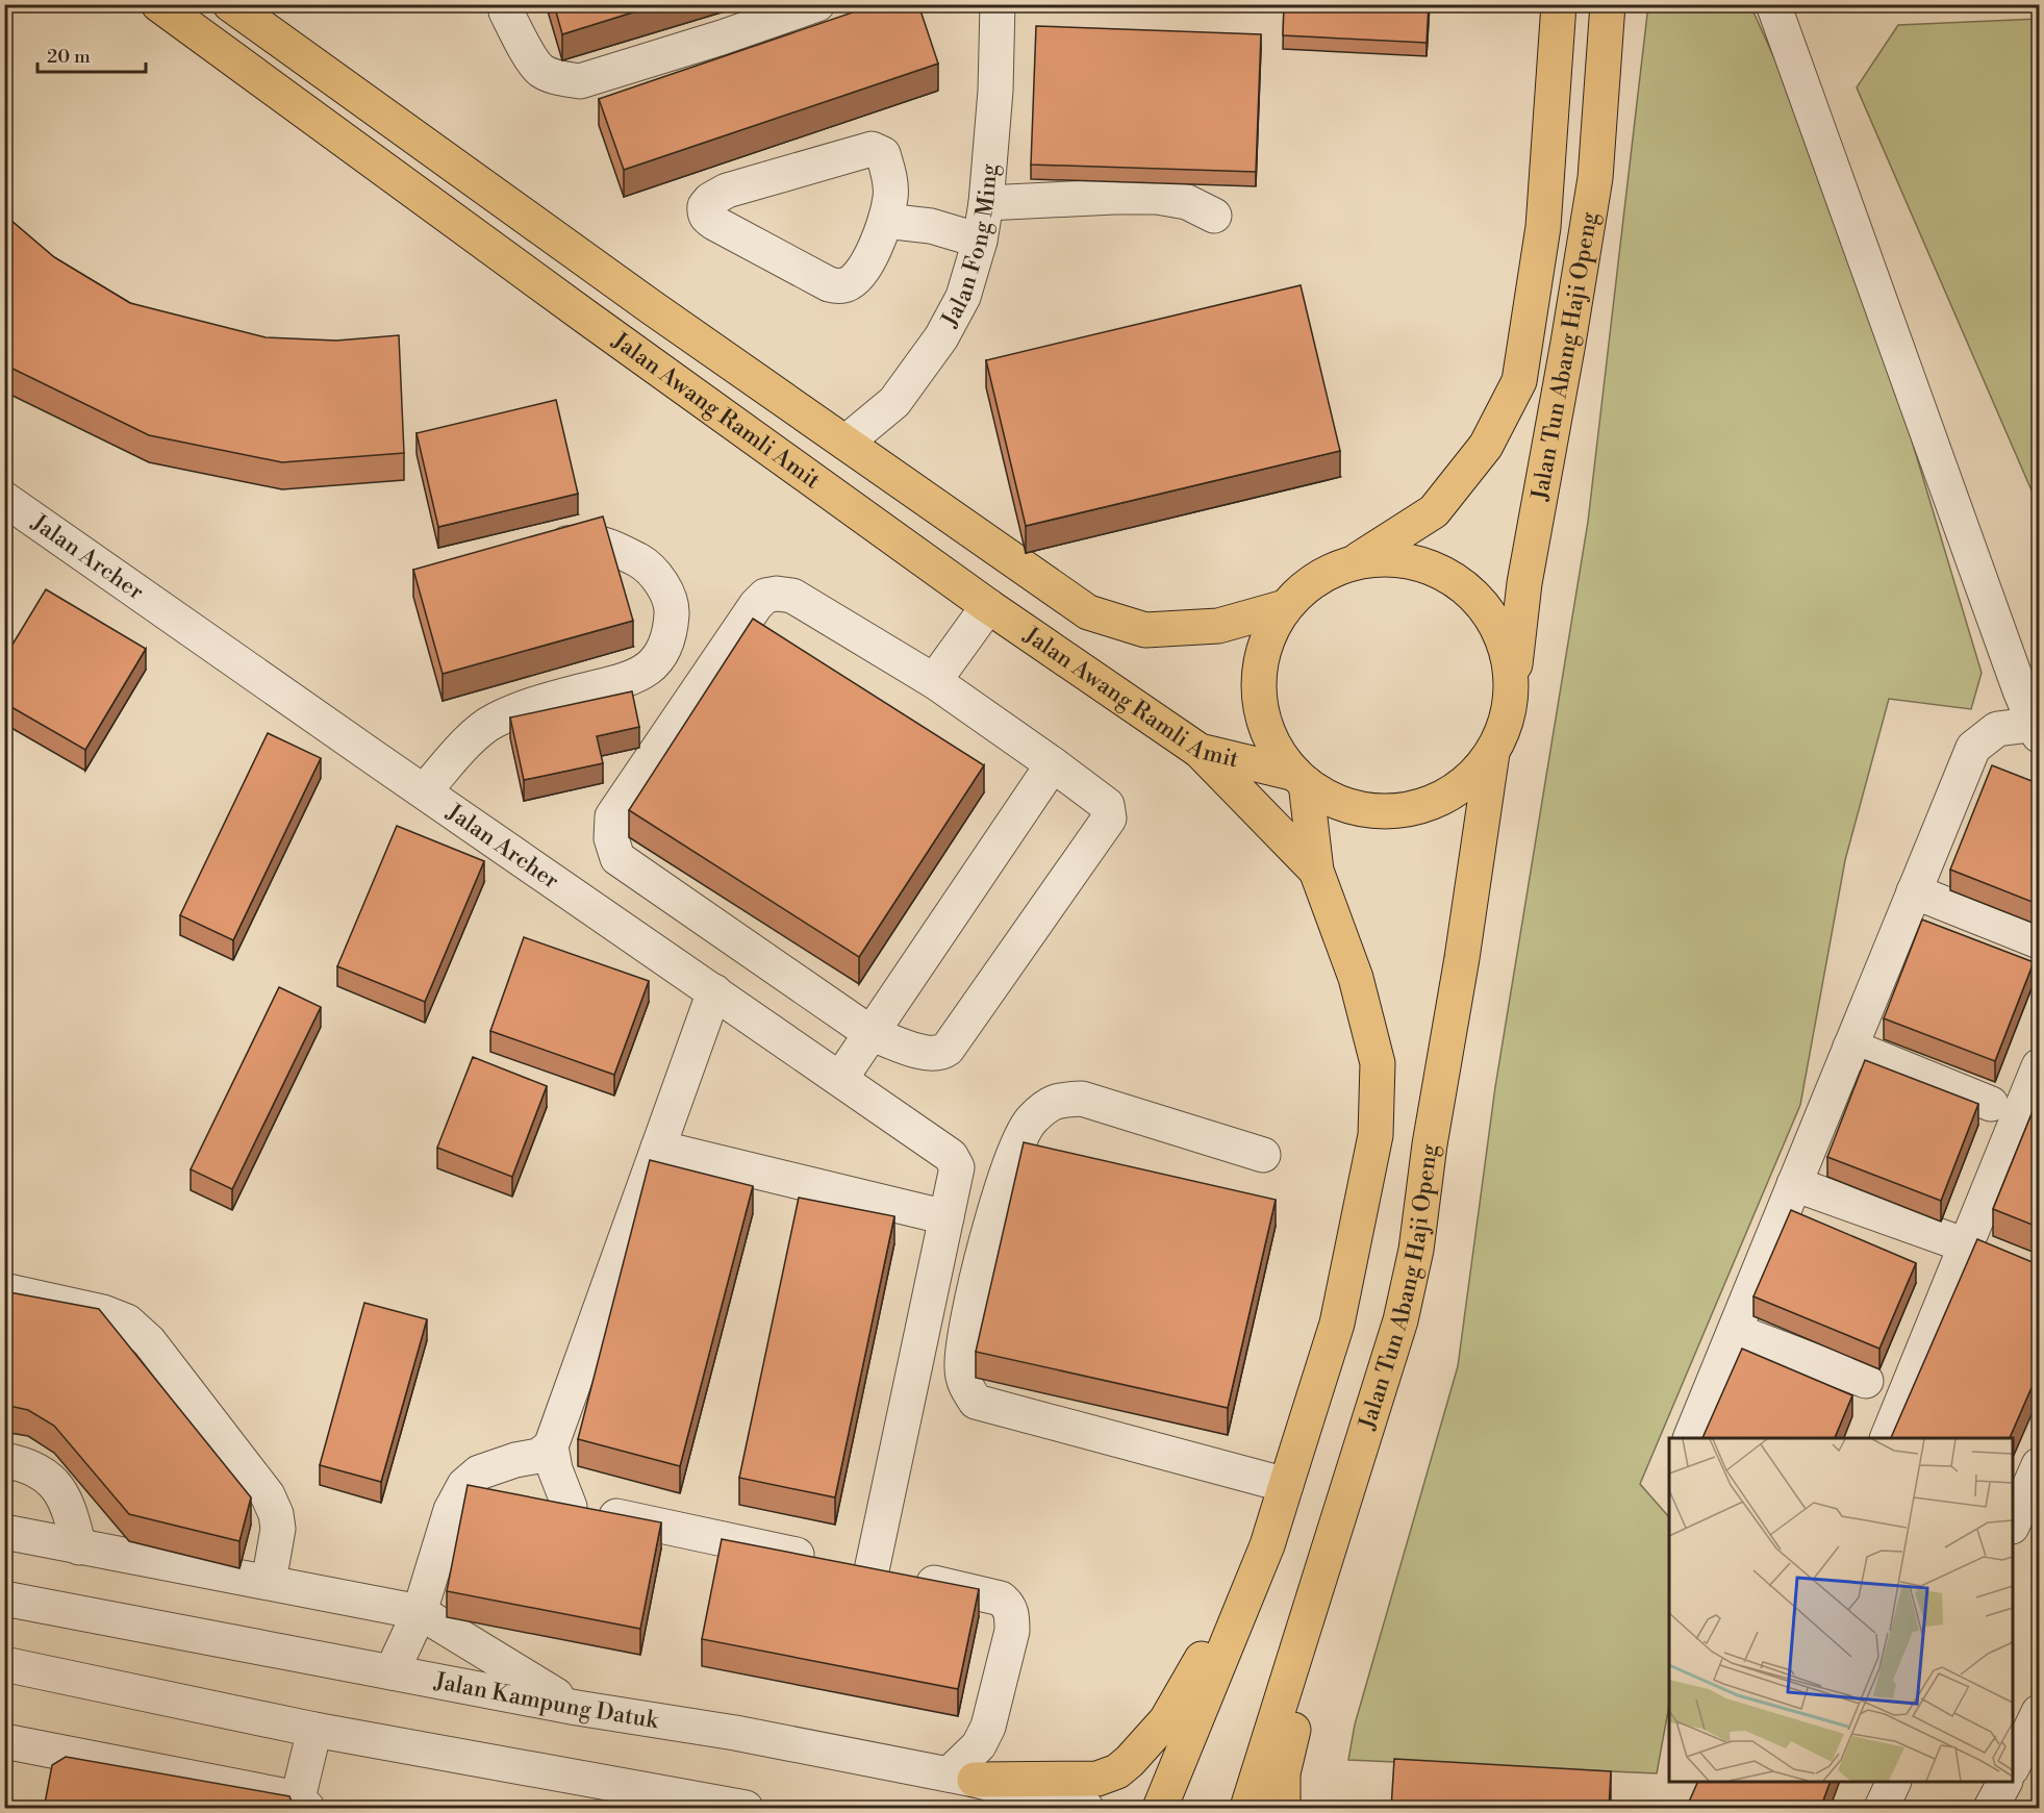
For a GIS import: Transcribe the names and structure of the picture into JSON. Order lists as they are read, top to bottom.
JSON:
{
  "streets": {
    "main road": ["Jalan Tun Abang Haji Openg", "Jalan Awang Ramli Amit"],
    "street": ["Jalan Fong Ming", "Jalan Archer", "Jalan Kampung Datuk"]
  },
  "crossings": [
    ["Jalan Fong Ming", "Jalan Awang Ramli Amit"]
  ],
  "scale_bar": "20 m"
}
